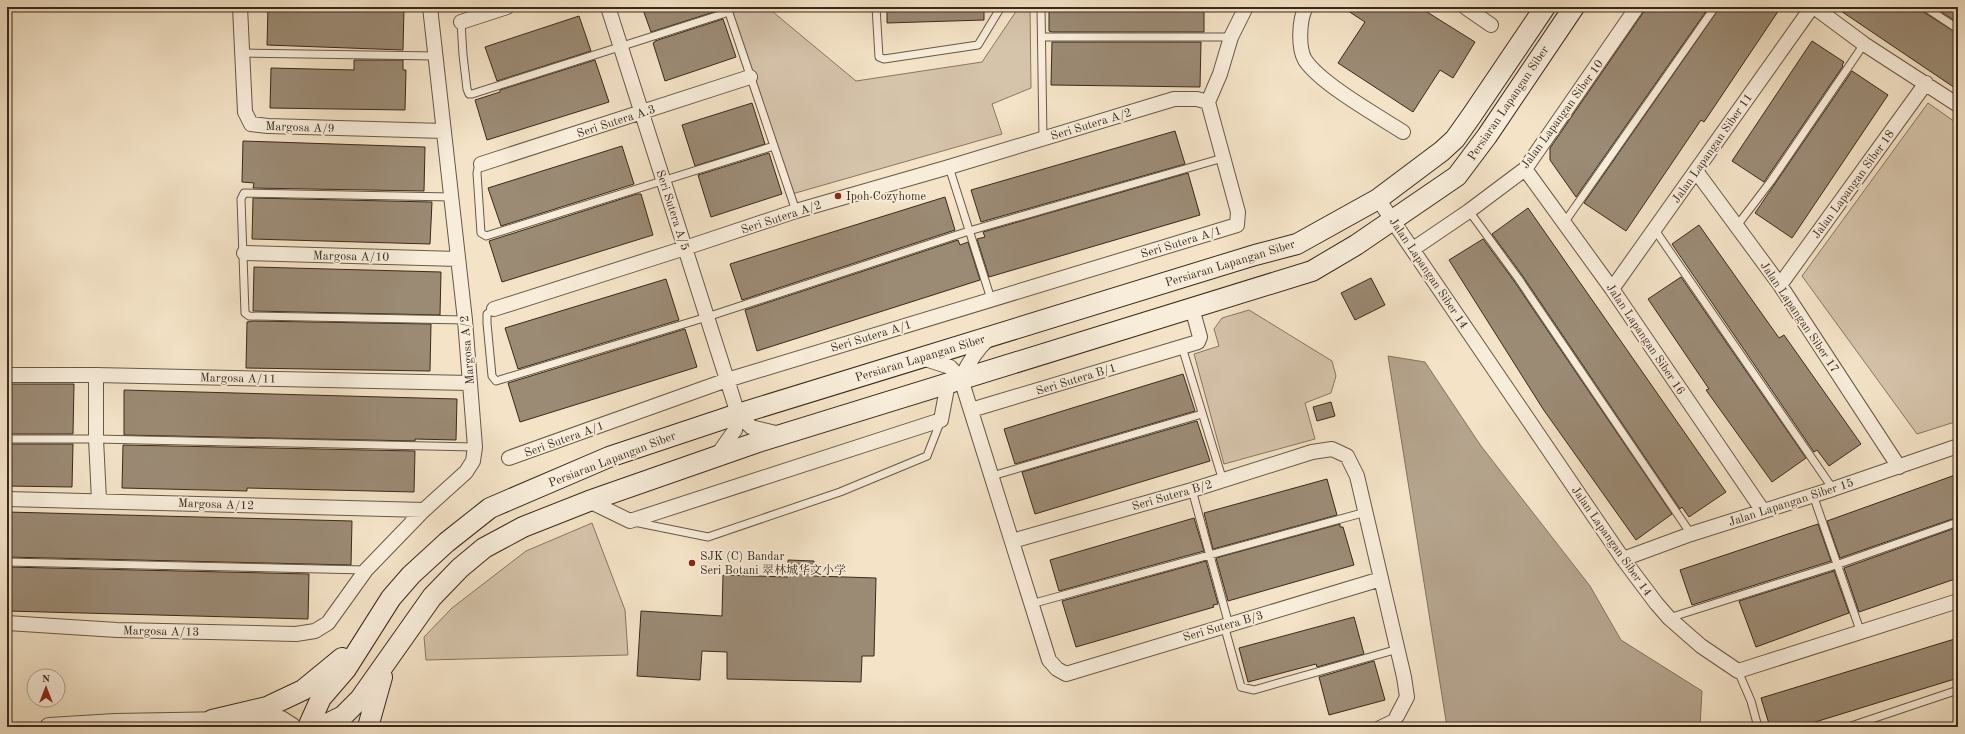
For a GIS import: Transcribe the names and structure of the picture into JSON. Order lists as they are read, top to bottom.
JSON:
{
  "streets": {
    "main road": ["Persiaran Lapangan Siber"],
    "street": [
      "Jalan Lapangan Siber 10",
      "Seri Sutera A.3",
      "Seri Sutera A/2",
      "Margosa A/9",
      "Jalan Lapangan Siber 11",
      "Jalan Lapangan Siber 18",
      "Seri Sutera A/5",
      "Seri Sutera A/1",
      "Margosa A/10",
      "Jalan Lapangan Siber 14",
      "Jalan Lapangan Siber 17",
      "Jalan Lapangan Siber 16",
      "Margosa A/2",
      "Margosa A/11",
      "Seri Sutera B/1",
      "Seri Sutera B/2",
      "Jalan Lapangan Siber 15",
      "Margosa A/12",
      "Seri Sutera B/3",
      "Margosa A/13"
    ]
  },
  "crossings": [
    ["Persiaran Lapangan Siber", "Seri Sutera A/5"],
    ["Persiaran Lapangan Siber", "Jalan Lapangan Siber 14"],
    ["Persiaran Lapangan Siber", "Seri Sutera B/1"],
    ["Jalan Lapangan Siber 10", "Jalan Lapangan Siber 14"],
    ["Jalan Lapangan Siber 10", "Jalan Lapangan Siber 16"],
    ["Seri Sutera A.3", "Seri Sutera A/5"],
    ["Seri Sutera A/2", "Seri Sutera A/5"],
    ["Margosa A/9", "Margosa A/2"],
    ["Jalan Lapangan Siber 11", "Jalan Lapangan Siber 17"],
    ["Jalan Lapangan Siber 11", "Jalan Lapangan Siber 16"],
    ["Jalan Lapangan Siber 18", "Jalan Lapangan Siber 17"],
    ["Seri Sutera A/5", "Seri Sutera A/1"],
    ["Margosa A/10", "Margosa A/2"],
    ["Jalan Lapangan Siber 14", "Jalan Lapangan Siber 15"],
    ["Jalan Lapangan Siber 17", "Jalan Lapangan Siber 15"],
    ["Jalan Lapangan Siber 16", "Jalan Lapangan Siber 15"],
    ["Margosa A/2", "Margosa A/11"],
    ["Margosa A/2", "Margosa A/12"],
    ["Margosa A/2", "Margosa A/13"]
  ],
  "places": ["Ipoh Cozyhome", "SJK (C) Bandar Seri Botani 翠林城华文小学"],
  "north": "top"
}
